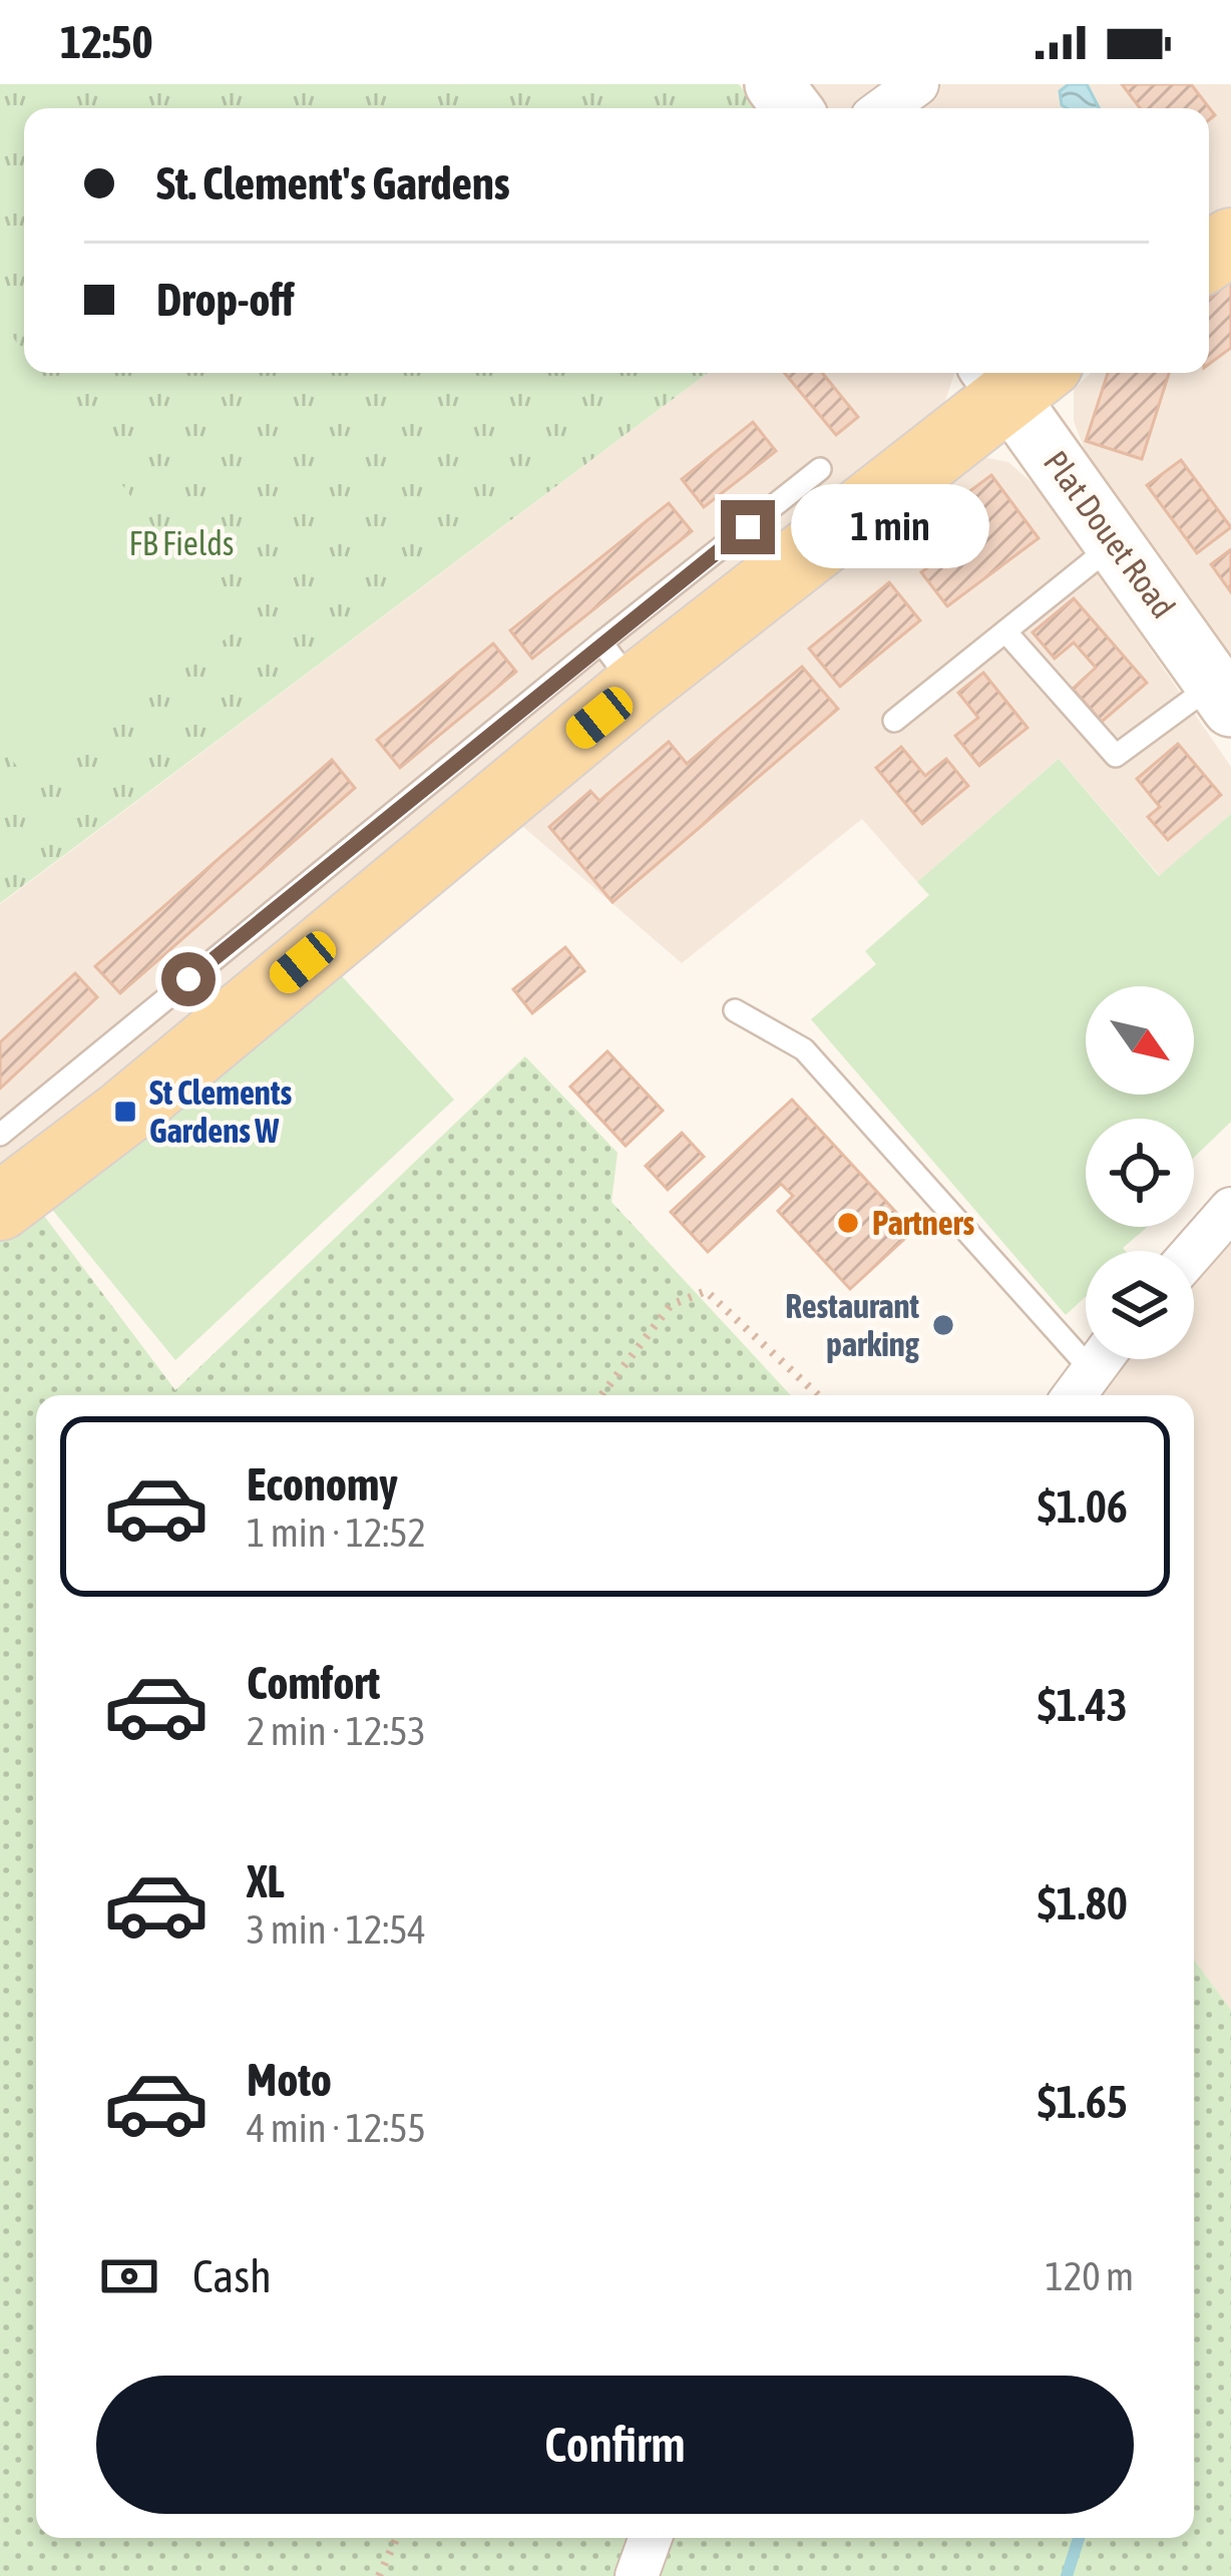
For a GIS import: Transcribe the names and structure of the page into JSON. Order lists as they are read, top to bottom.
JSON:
{
  "streets": {
    "main road": ["Plat Douet Road"]
  },
  "parks": ["FB Fields"],
  "places": {
    "transit": ["St Clements Gardens W"],
    "other": ["Partners", "Restaurant parking"]
  },
  "north": "bottom right",
  "page": {
    "status": "12:50",
    "banner": ["St. Clement's Gardens", "Drop-off"],
    "bubble": "1 min",
    "list": [
      {
        "name": "Economy",
        "note": "1 min · 12:52",
        "value": "$1.06"
      },
      {
        "name": "Comfort",
        "note": "2 min · 12:53",
        "value": "$1.43"
      },
      {
        "name": "XL",
        "note": "3 min · 12:54",
        "value": "$1.80"
      },
      {
        "name": "Moto",
        "note": "4 min · 12:55",
        "value": "$1.65"
      }
    ],
    "pay": ["Cash", "120 m"],
    "buttons": "Confirm"
  }
}
